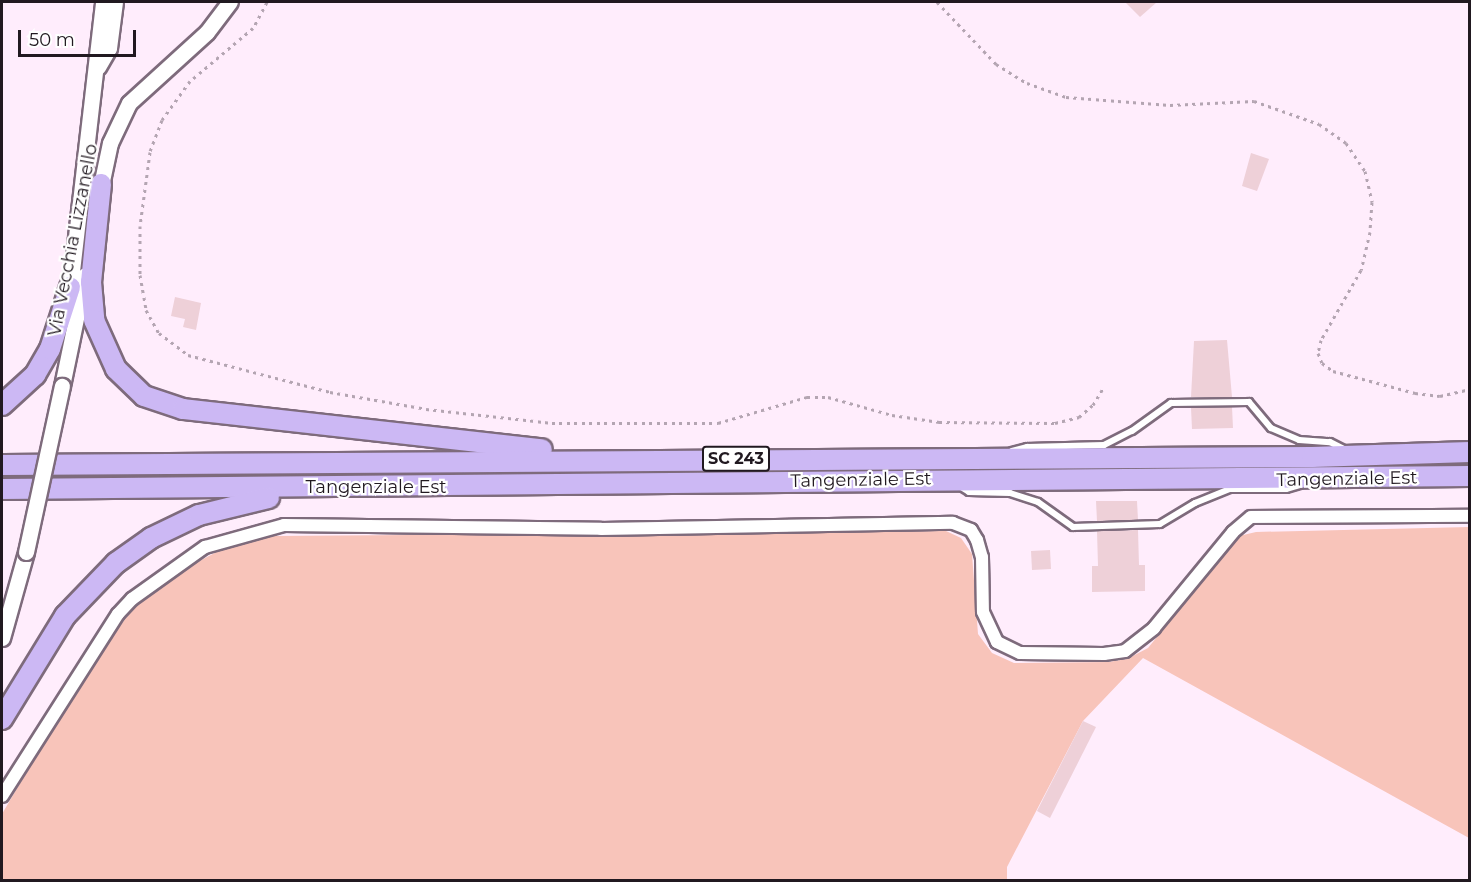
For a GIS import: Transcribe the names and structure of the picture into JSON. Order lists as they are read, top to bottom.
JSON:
{
  "streets": {
    "highway": ["SC 243", "Tangenziale Est"],
    "street": ["Via Vecchia Lizzanello"]
  },
  "scale_bar": "50 m"
}
